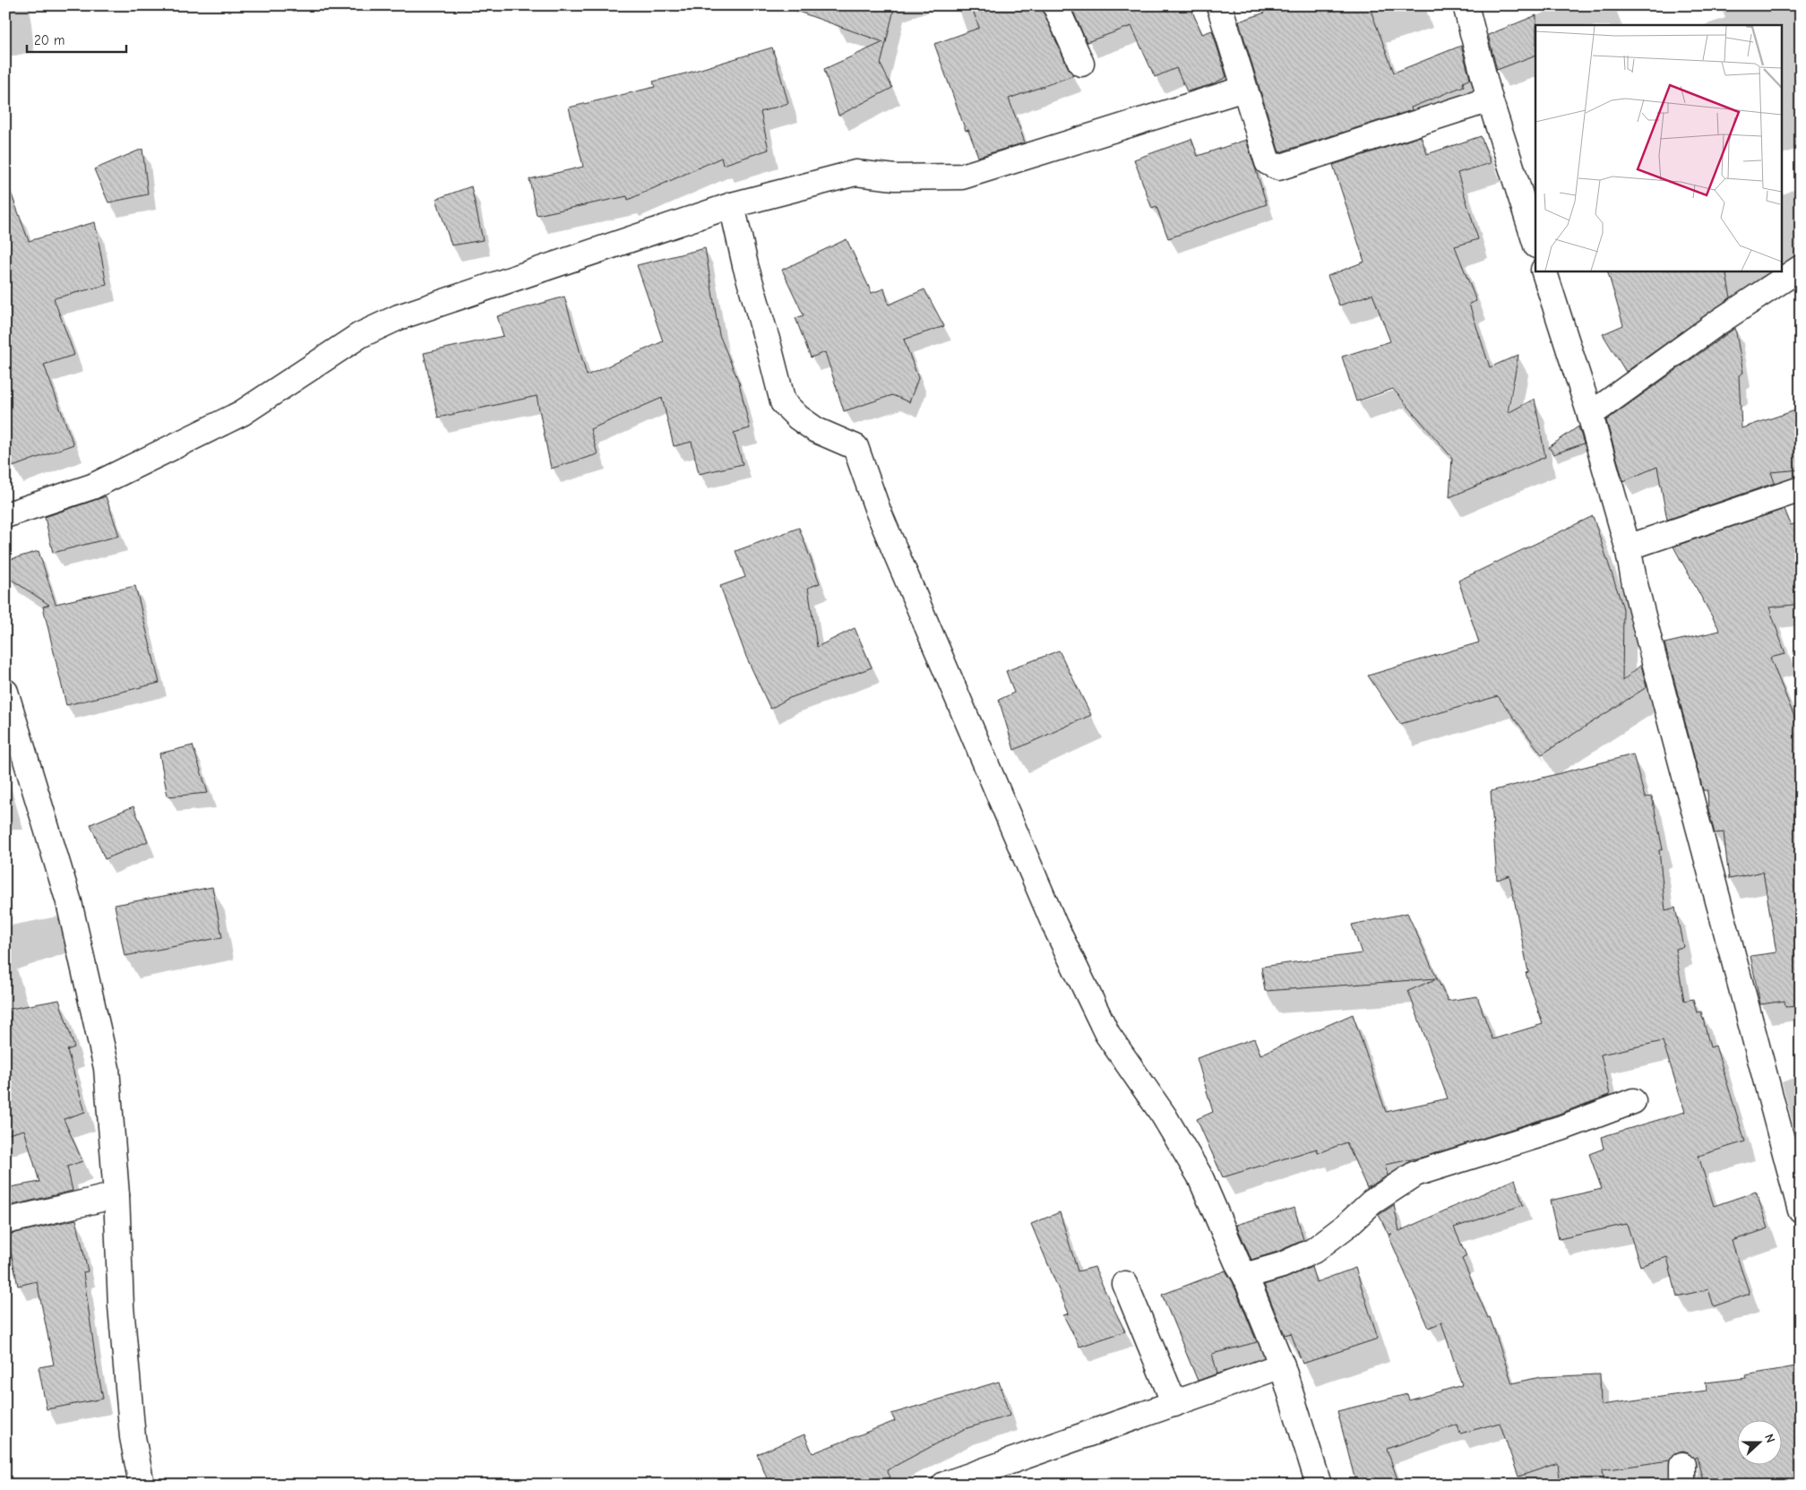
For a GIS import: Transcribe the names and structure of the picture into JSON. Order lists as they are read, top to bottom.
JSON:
{
  "scale_bar": "20 m",
  "north": "right"
}
